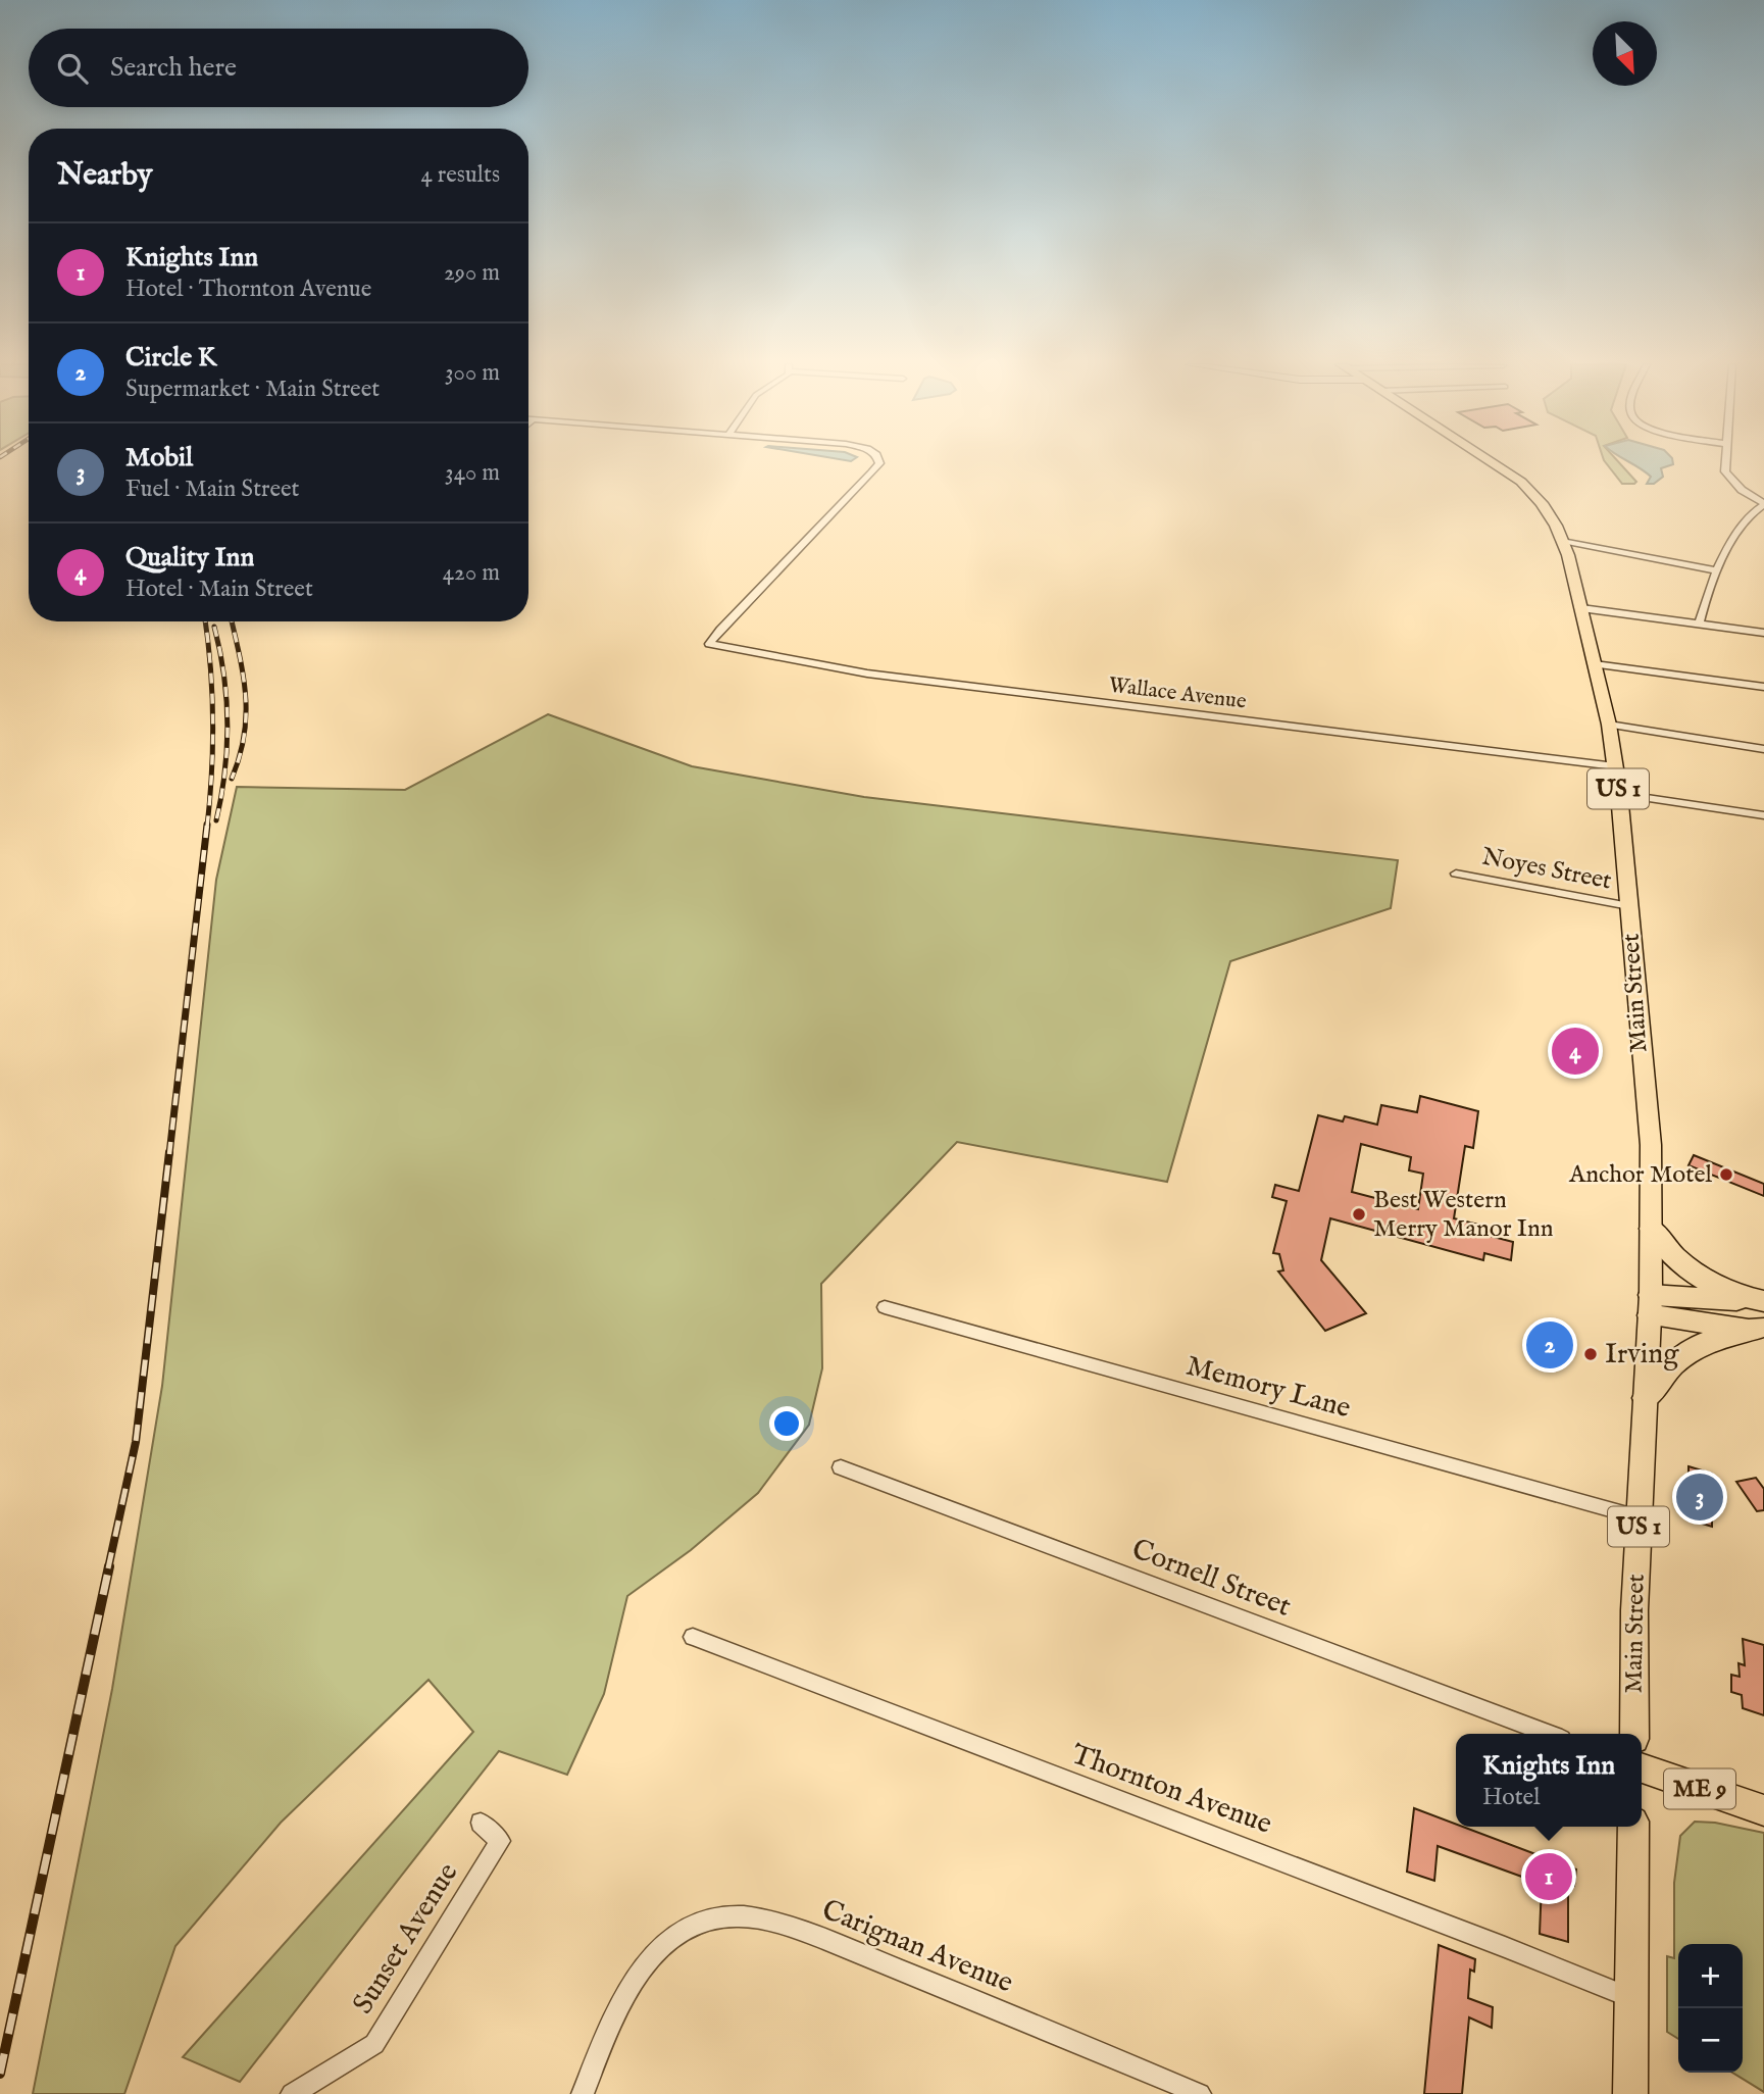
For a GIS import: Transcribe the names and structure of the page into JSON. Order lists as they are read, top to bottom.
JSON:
{
  "streets": {
    "main road": ["US 1", "Main Street", "ME 9"],
    "street": [
      "Wallace Avenue",
      "Noyes Street",
      "Memory Lane",
      "Cornell Street",
      "Thornton Avenue",
      "Sunset Avenue",
      "Carignan Avenue"
    ]
  },
  "crossings": [
    ["Wallace Avenue", "Main Street"],
    ["Noyes Street", "Main Street"],
    ["Main Street", "Memory Lane"]
  ],
  "places": ["Anchor Motel", "Best Western Merry Manor Inn", "Irving"],
  "north": "bottom right",
  "page": {
    "search": "Search here",
    "heading": ["Nearby", "4 results"],
    "list": [
      {
        "mark": "1",
        "name": "Knights Inn",
        "note": "Hotel · Thornton Avenue",
        "value": "290 m"
      },
      {
        "mark": "2",
        "name": "Circle K",
        "note": "Supermarket · Main Street",
        "value": "300 m"
      },
      {
        "mark": "3",
        "name": "Mobil",
        "note": "Fuel · Main Street",
        "value": "340 m"
      },
      {
        "mark": "4",
        "name": "Quality Inn",
        "note": "Hotel · Main Street",
        "value": "420 m"
      }
    ],
    "pins": [
      "4",
      "2",
      "3",
      "1"
    ],
    "popup": ["Knights Inn", "Hotel"],
    "map_buttons": ["+", "−"]
  }
}
